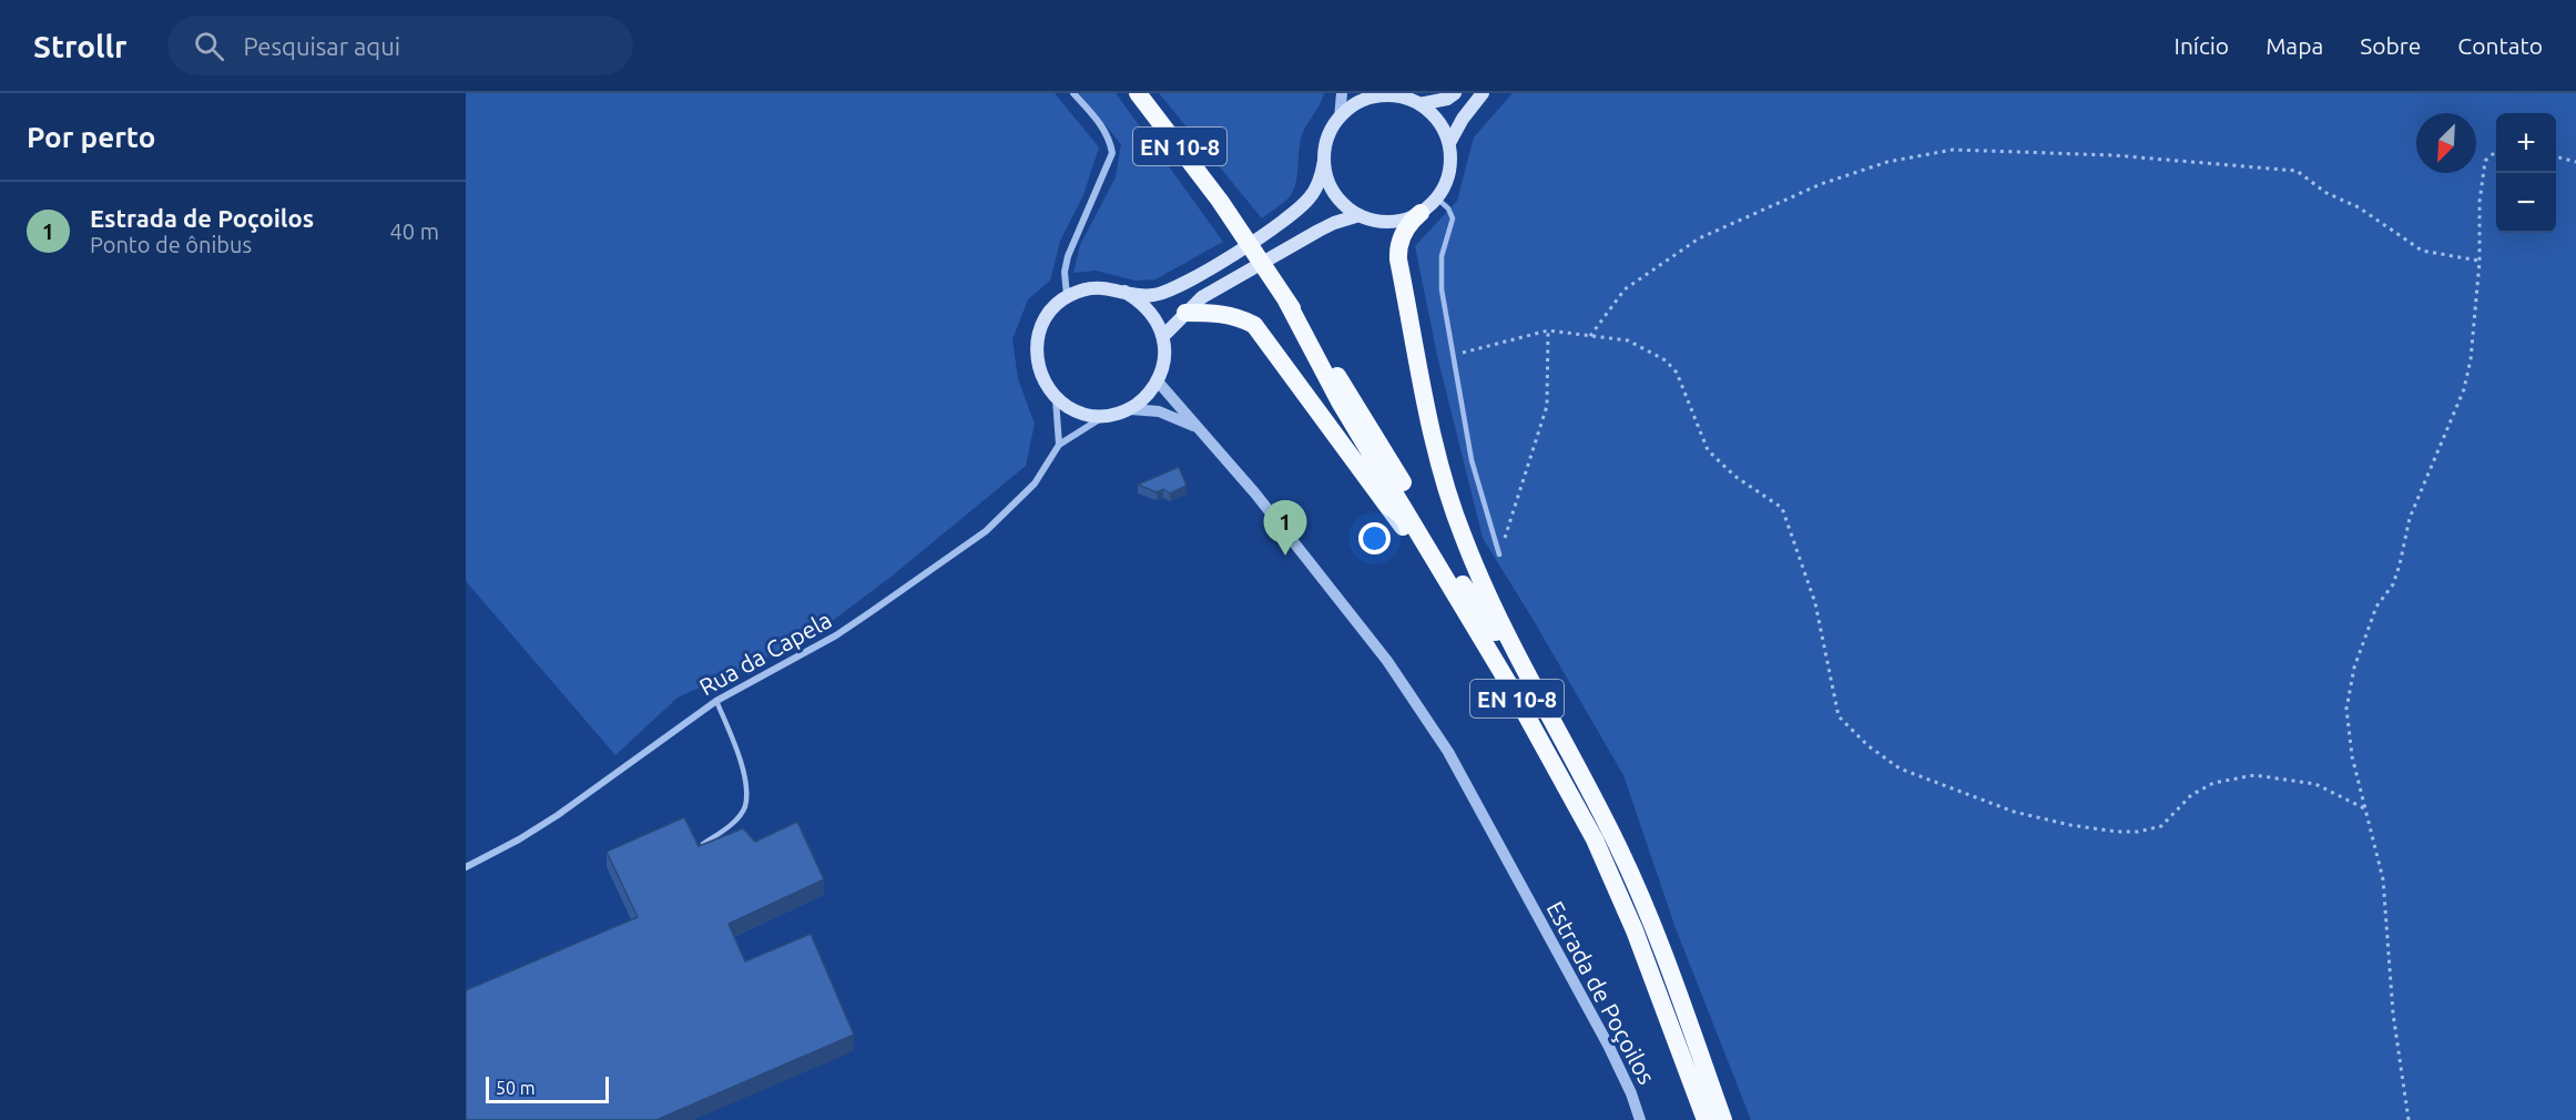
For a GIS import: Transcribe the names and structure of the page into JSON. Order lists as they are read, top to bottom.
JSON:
{
  "streets": {
    "highway": ["EN 10-8"],
    "main road": ["Estrada de Poçoilos"],
    "street": ["Rua da Capela"]
  },
  "crossings": [
    ["Rua da Capela", "Estrada de Poçoilos"]
  ],
  "scale_bar": "50 m",
  "north": "bottom left",
  "page": {
    "header": "Strollr",
    "search": "Pesquisar aqui",
    "nav": [
      "Início",
      "Mapa",
      "Sobre",
      "Contato"
    ],
    "heading": "Por perto",
    "map_buttons": ["+", "−"],
    "list": [
      {
        "mark": "1",
        "name": "Estrada de Poçoilos",
        "note": "Ponto de ônibus",
        "value": "40 m"
      }
    ],
    "pins": "1",
    "scale": "50 m"
  }
}
